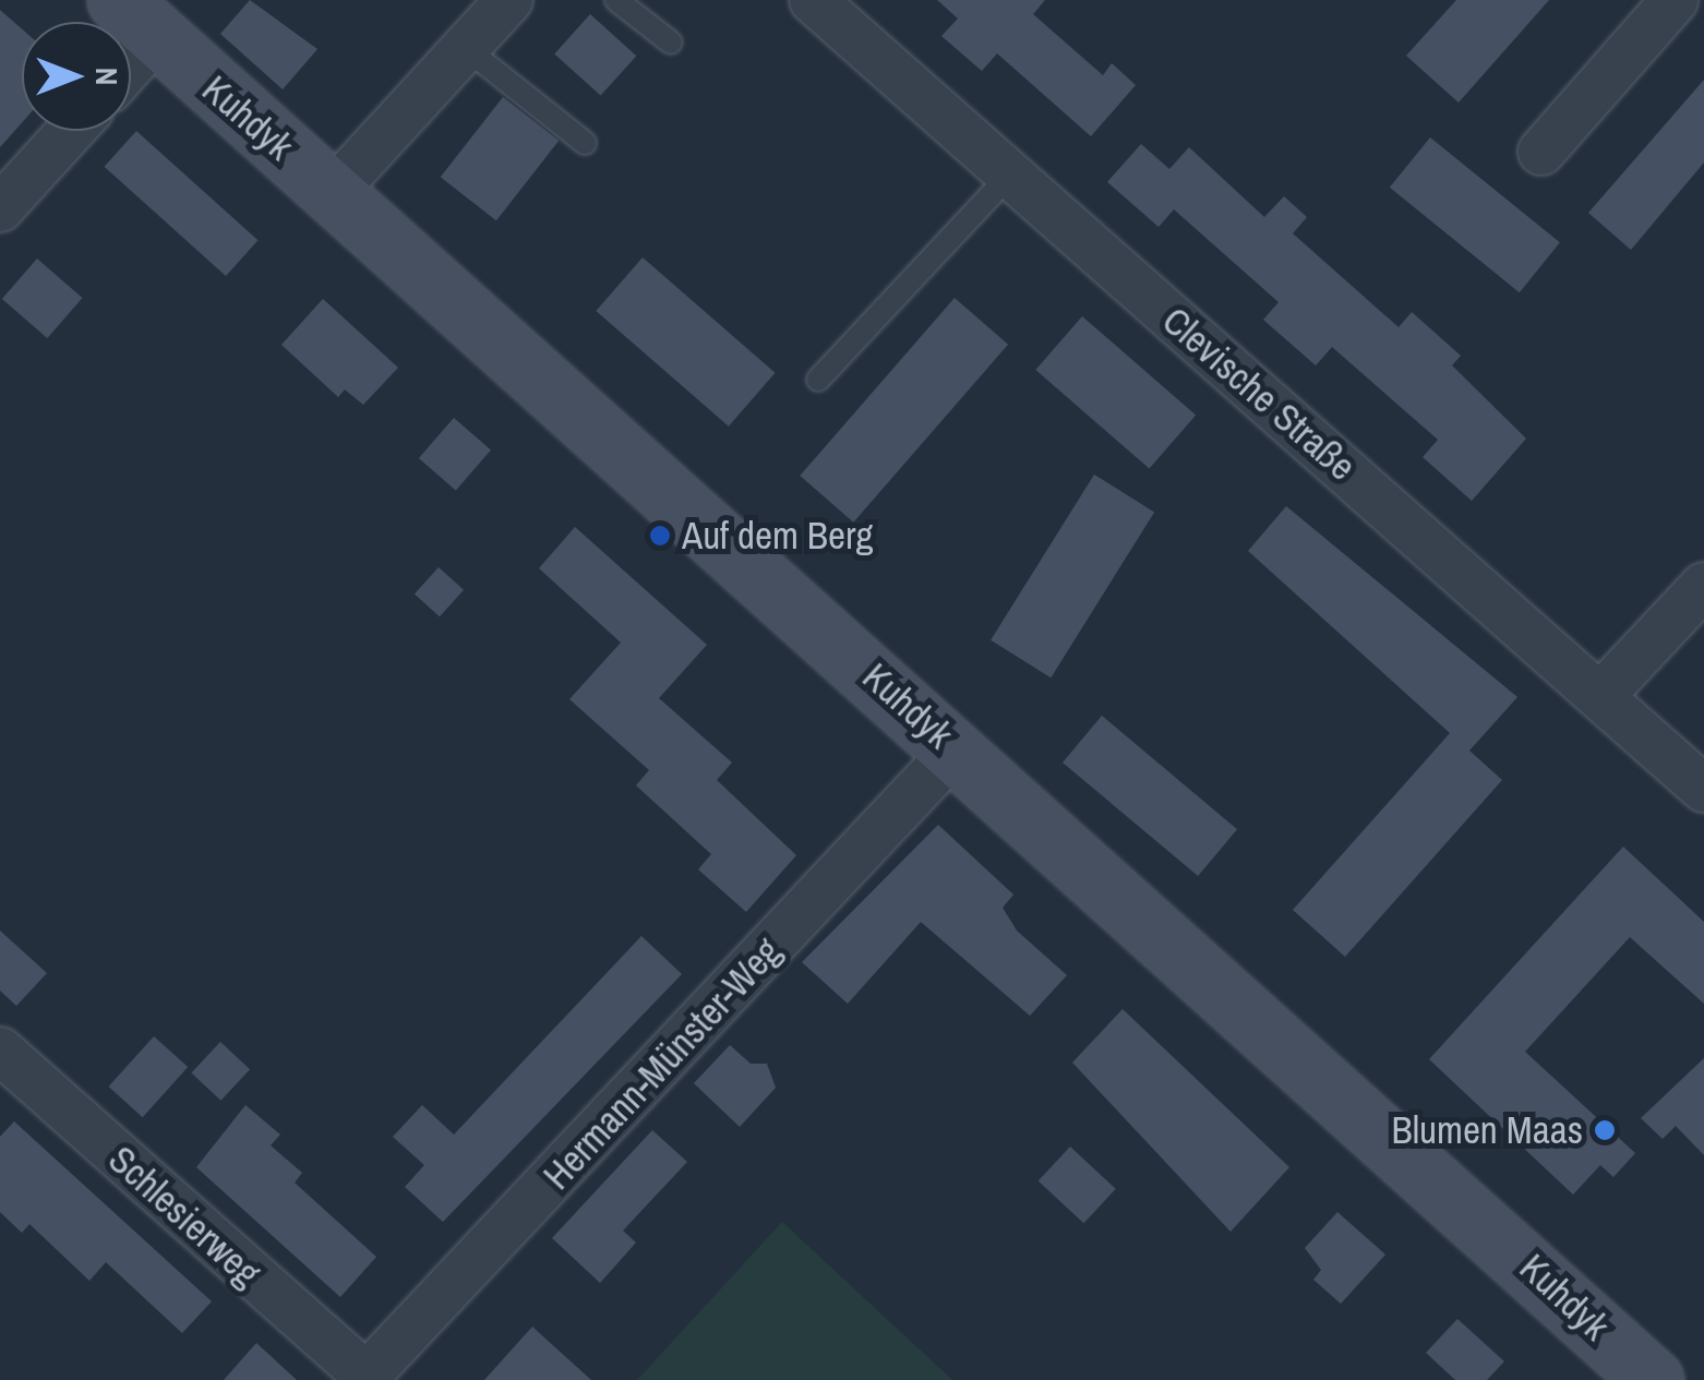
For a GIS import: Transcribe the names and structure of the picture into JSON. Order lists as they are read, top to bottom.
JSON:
{
  "streets": {
    "main road": ["Kuhdyk"],
    "street": ["Clevische Straße", "Hermann-Münster-Weg", "Schlesierweg"]
  },
  "crossings": [
    ["Kuhdyk", "Hermann-Münster-Weg"],
    ["Hermann-Münster-Weg", "Schlesierweg"]
  ],
  "places": ["Auf dem Berg", "Blumen Maas"],
  "north": "right"
}
